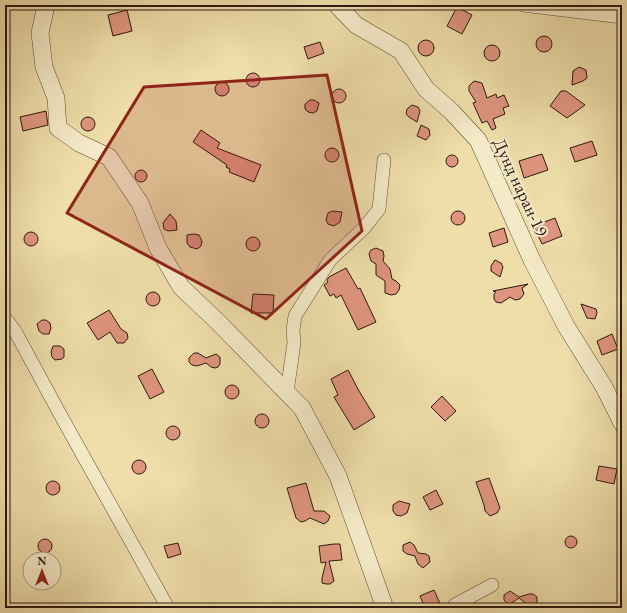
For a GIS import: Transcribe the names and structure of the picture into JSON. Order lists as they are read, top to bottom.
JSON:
{
  "streets": {
    "street": ["Дунд наран-19"]
  },
  "north": "top"
}
